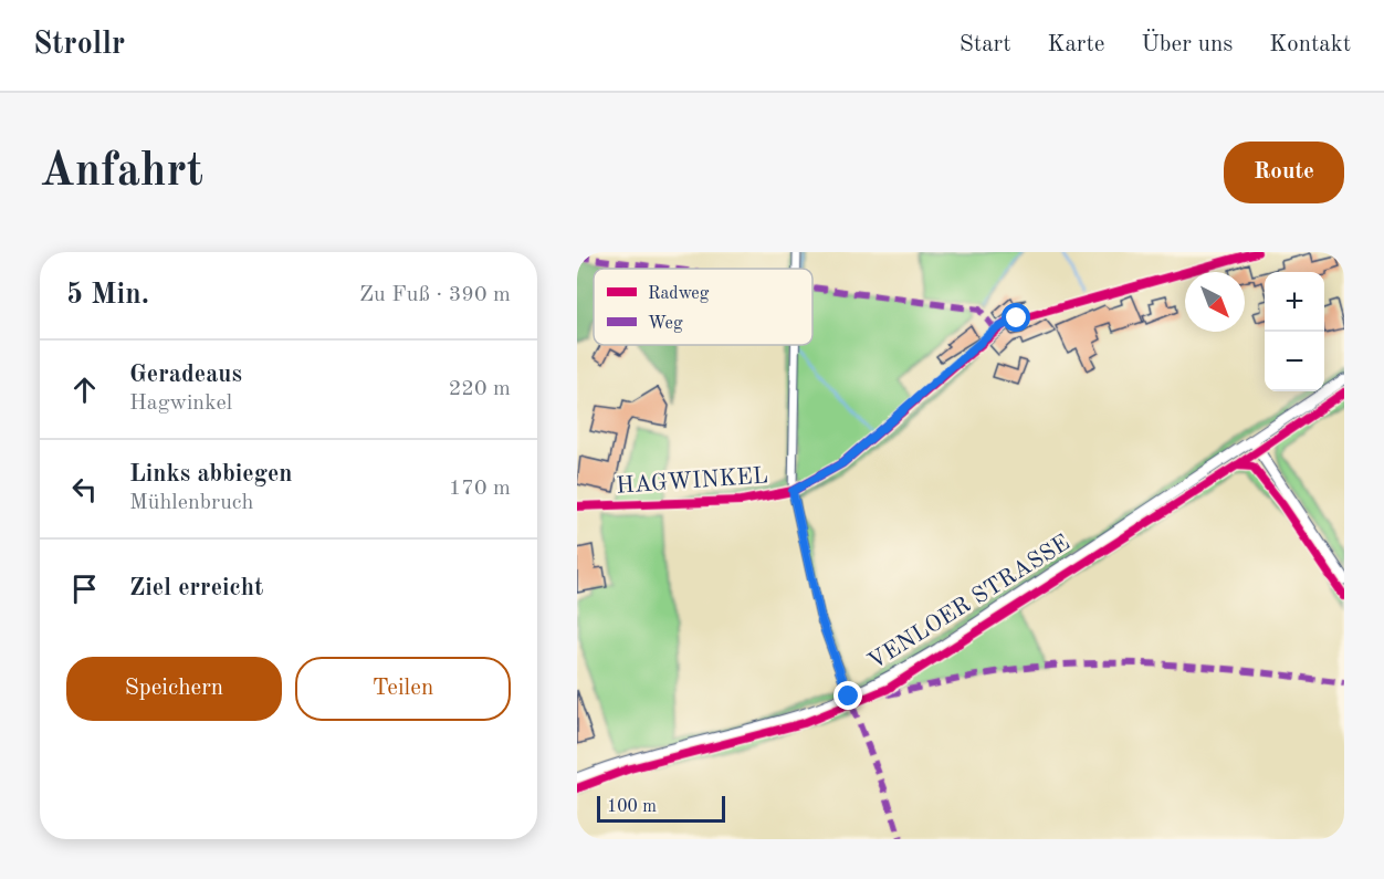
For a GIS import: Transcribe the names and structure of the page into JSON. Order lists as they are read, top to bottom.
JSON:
{
  "streets": {
    "main road": ["VENLOER STRASSE"],
    "street": ["HAGWINKEL"]
  },
  "legend": ["Radweg", "Weg"],
  "scale_bar": "100 m",
  "north": "bottom right",
  "page": {
    "header": "Strollr",
    "nav": [
      "Start",
      "Karte",
      "Über uns",
      "Kontakt"
    ],
    "buttons": [
      "Route",
      ["Speichern", "Teilen"]
    ],
    "title": "Anfahrt",
    "heading": ["5 Min.", "Zu Fuß · 390 m"],
    "map_buttons": ["+", "−"],
    "list": [
      ["Geradeaus", "Hagwinkel", "220 m"],
      ["Links abbiegen", "Mühlenbruch", "170 m"],
      "Ziel erreicht"
    ],
    "scale": "100 m"
  }
}
